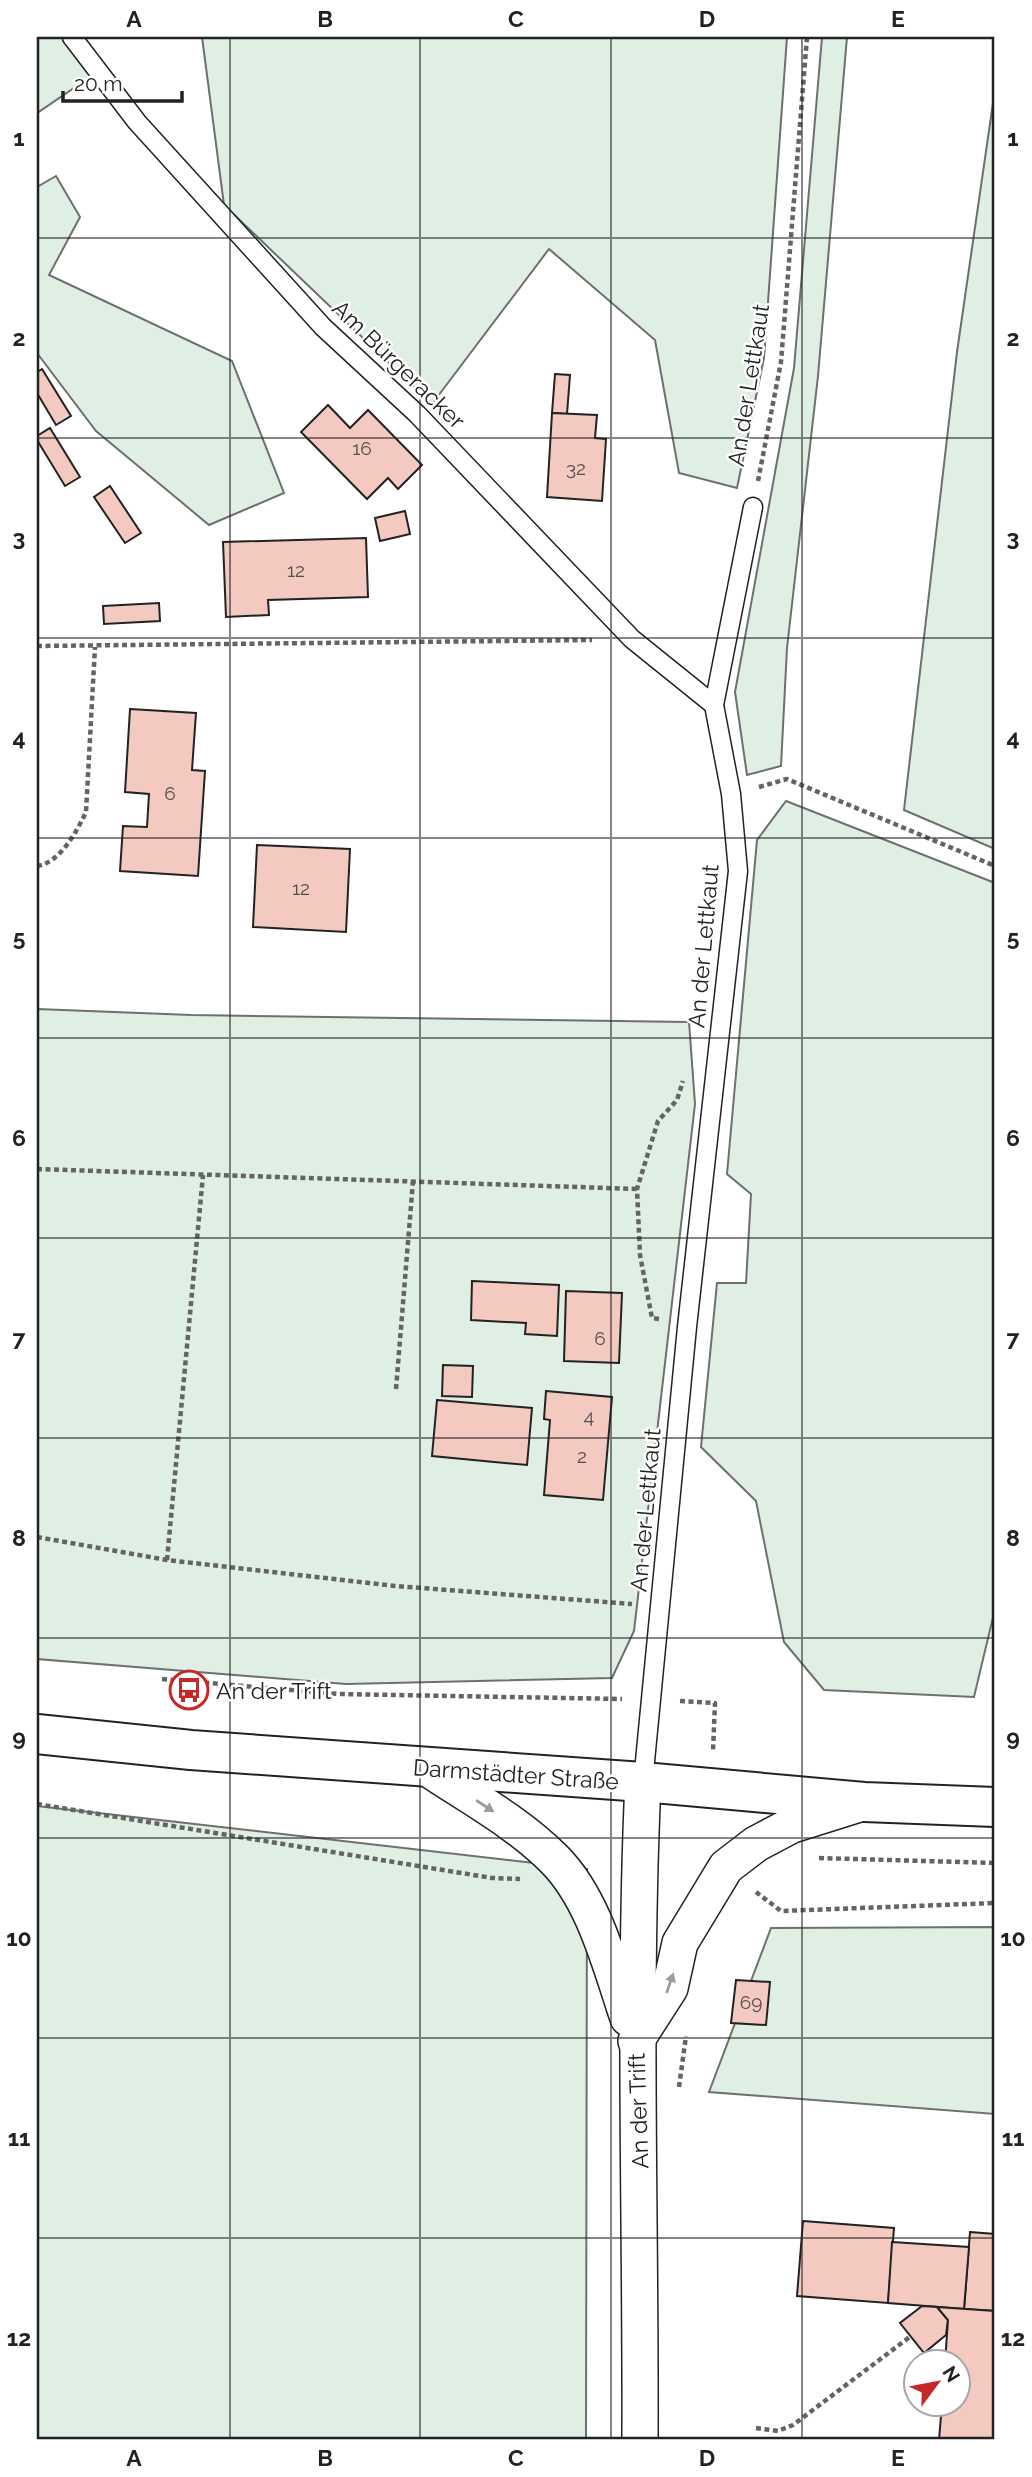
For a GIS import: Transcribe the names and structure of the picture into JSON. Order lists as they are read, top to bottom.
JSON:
{
  "streets": {
    "main road": ["Darmstädter Straße"],
    "street": ["An der Trift"],
    "lane": ["Am Bürgeracker", "An der Lettkaut"]
  },
  "crossings": [
    ["Am Bürgeracker", "An der Lettkaut"],
    ["An der Lettkaut", "Darmstädter Straße"],
    ["An der Lettkaut", "An der Trift"],
    ["Darmstädter Straße", "An der Trift"]
  ],
  "places": {
    "bus stop": ["An der Trift"]
  },
  "house_numbers": [
    "16",
    "32",
    "12",
    "6",
    "12",
    "6",
    "4",
    "2",
    "69"
  ],
  "scale_bar": "20 m",
  "north": "top right",
  "grid": {
    "columns": [
      "A",
      "B",
      "C",
      "D",
      "E"
    ],
    "rows": [
      "1",
      "2",
      "3",
      "4",
      "5",
      "6",
      "7",
      "8",
      "9",
      "10",
      "11",
      "12"
    ]
  }
}
